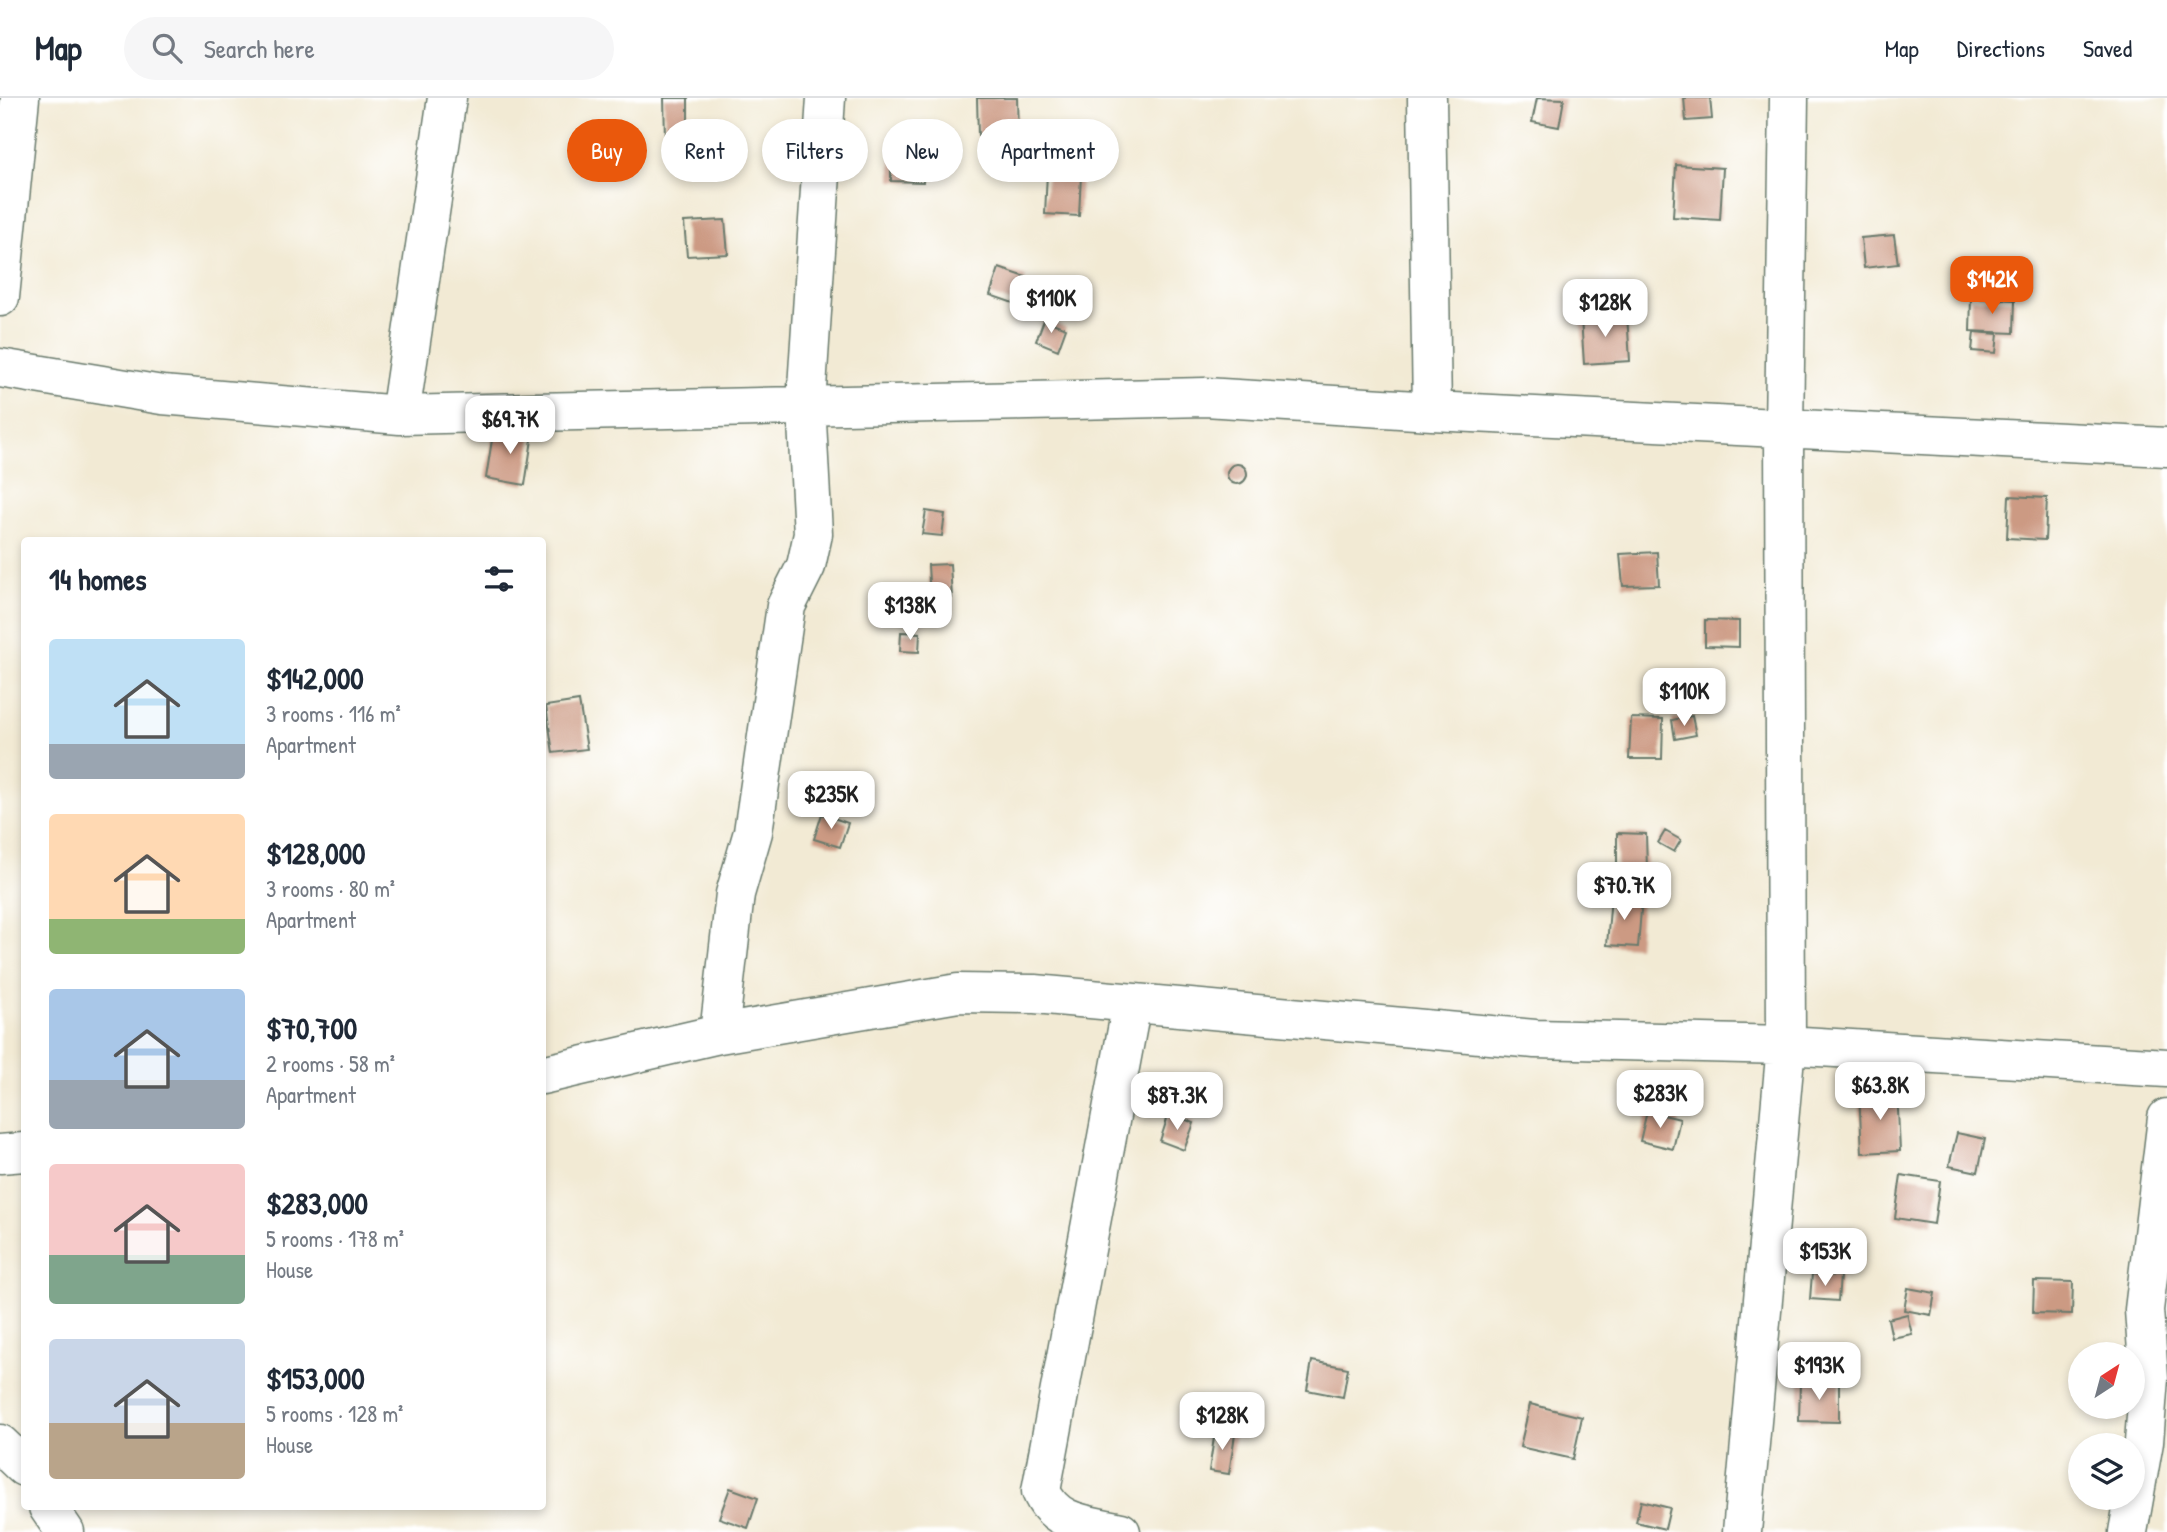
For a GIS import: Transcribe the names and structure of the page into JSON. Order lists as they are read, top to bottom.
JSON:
{
  "north": "top right",
  "page": {
    "header": "Map",
    "search": "Search here",
    "nav": ["Map", "Directions", "Saved"],
    "chip": [
      "Buy",
      "Rent",
      "Filters",
      "New",
      "Apartment"
    ],
    "price": [
      "$142K",
      "$110K",
      "$128K",
      "$69.7K",
      "$138K",
      "$110K",
      "$235K",
      "$70.7K",
      "$63.8K",
      "$283K",
      "$87.3K",
      "$153K",
      "$193K",
      "$128K"
    ],
    "heading": "14 homes",
    "list": [
      {
        "name": "$142,000",
        "note": "3 rooms · 116 m² · Apartment"
      },
      {
        "name": "$128,000",
        "note": "3 rooms · 80 m² · Apartment"
      },
      {
        "name": "$70,700",
        "note": "2 rooms · 58 m² · Apartment"
      },
      {
        "name": "$283,000",
        "note": "5 rooms · 178 m² · House"
      },
      {
        "name": "$153,000",
        "note": "5 rooms · 128 m² · House"
      }
    ]
  }
}
